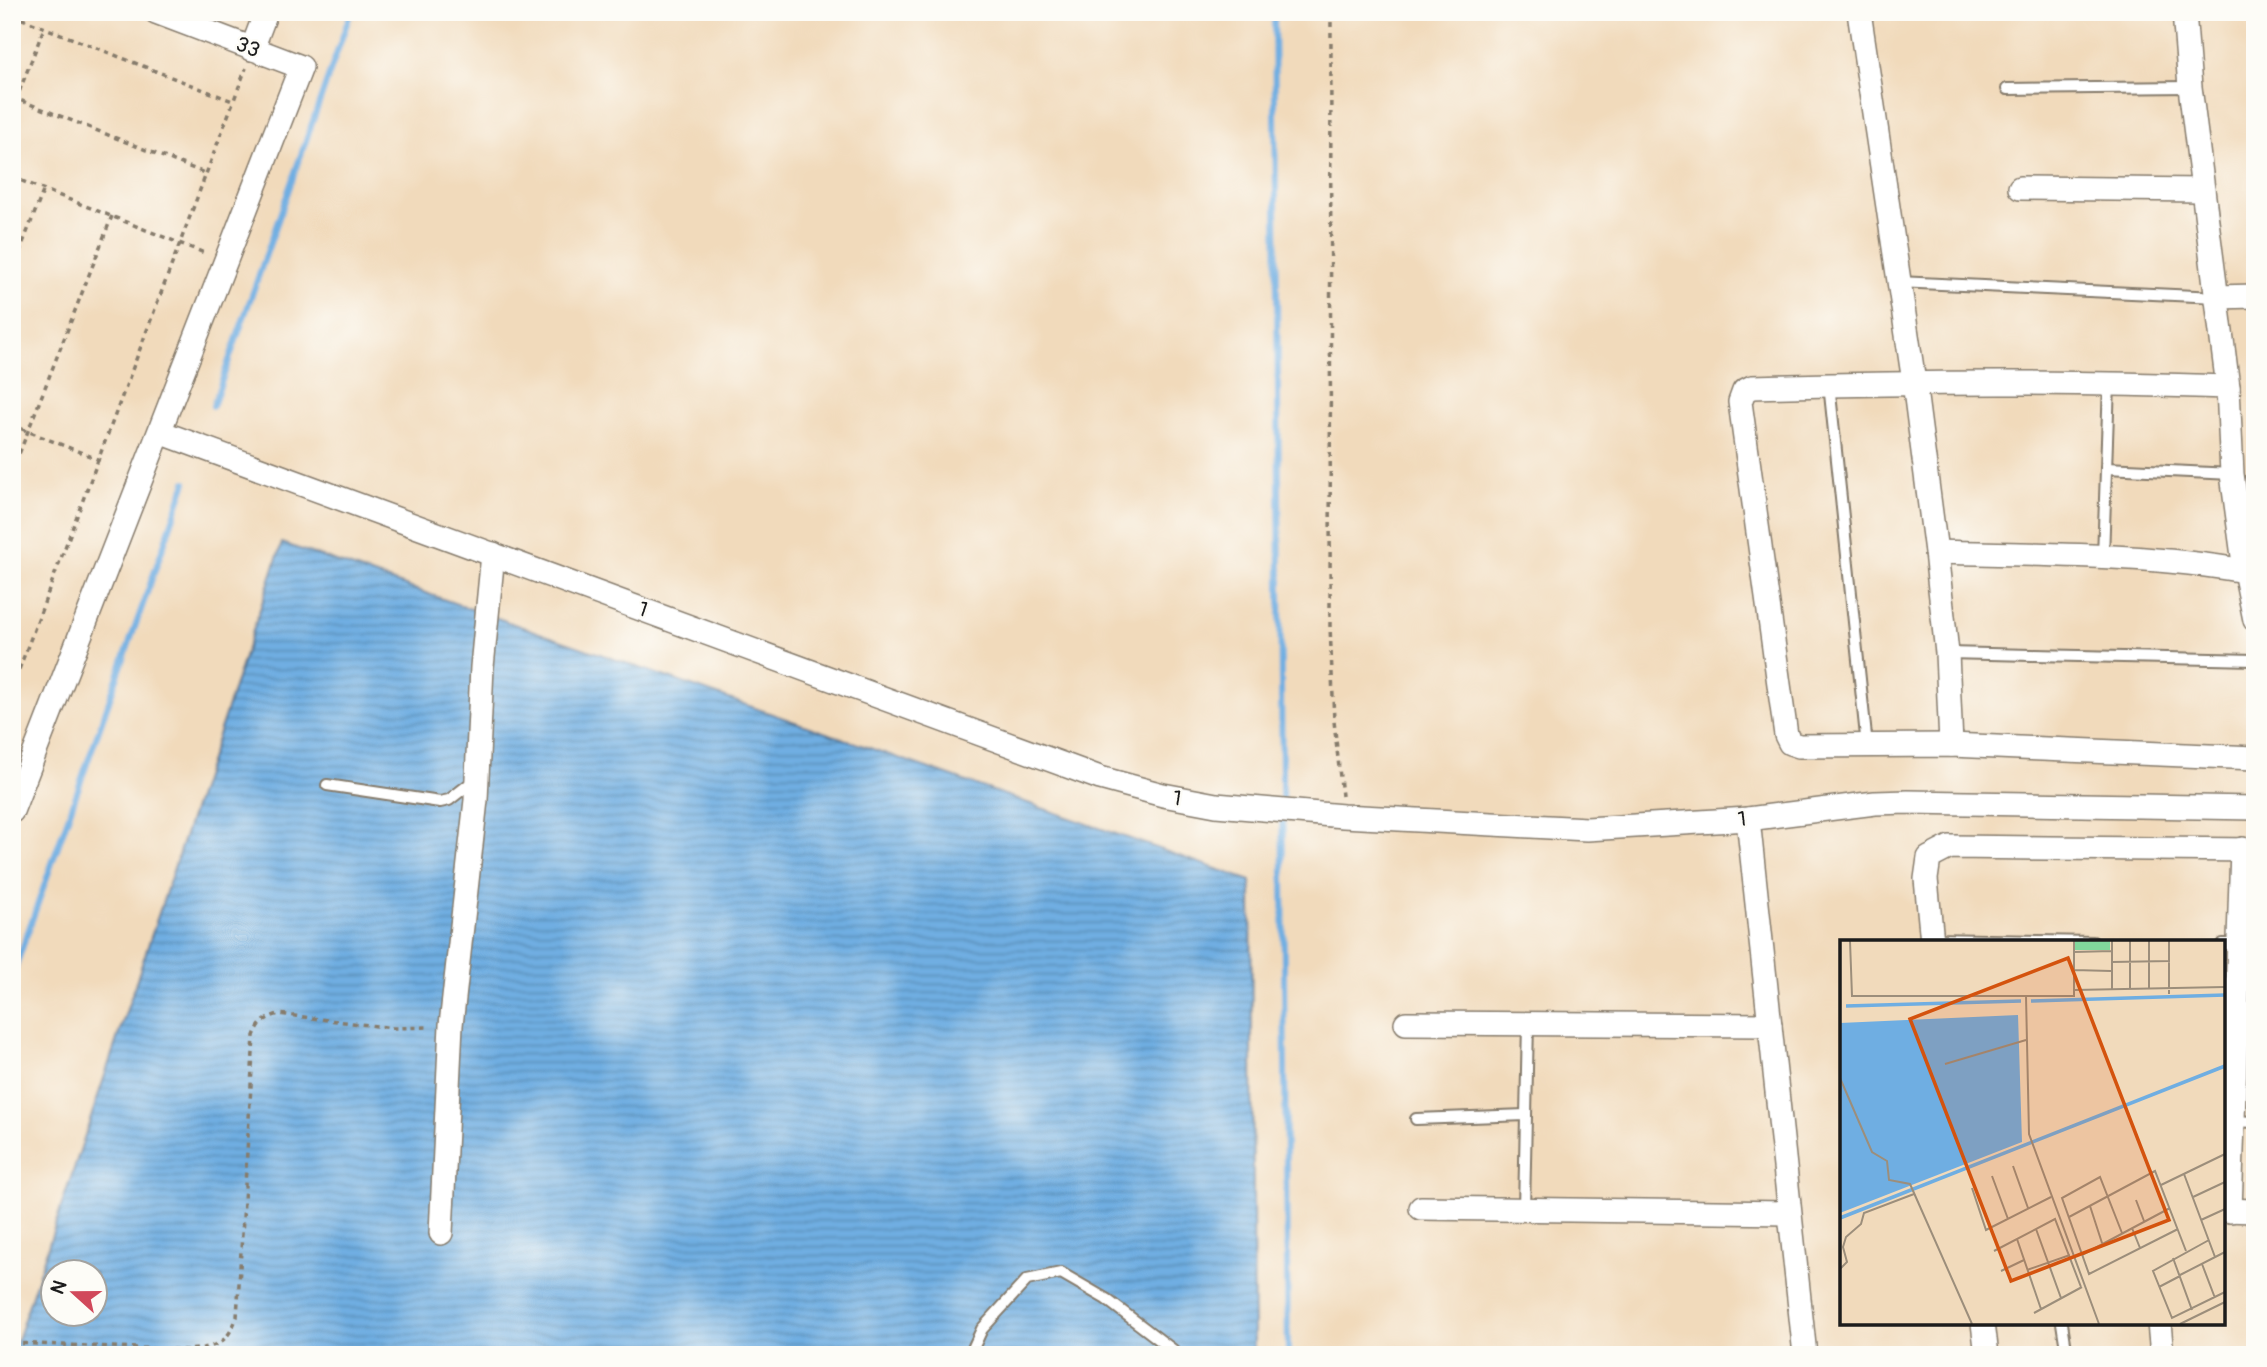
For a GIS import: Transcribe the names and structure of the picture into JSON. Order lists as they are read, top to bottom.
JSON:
{
  "streets": {
    "street": ["33", "1"]
  },
  "north": "left"
}
